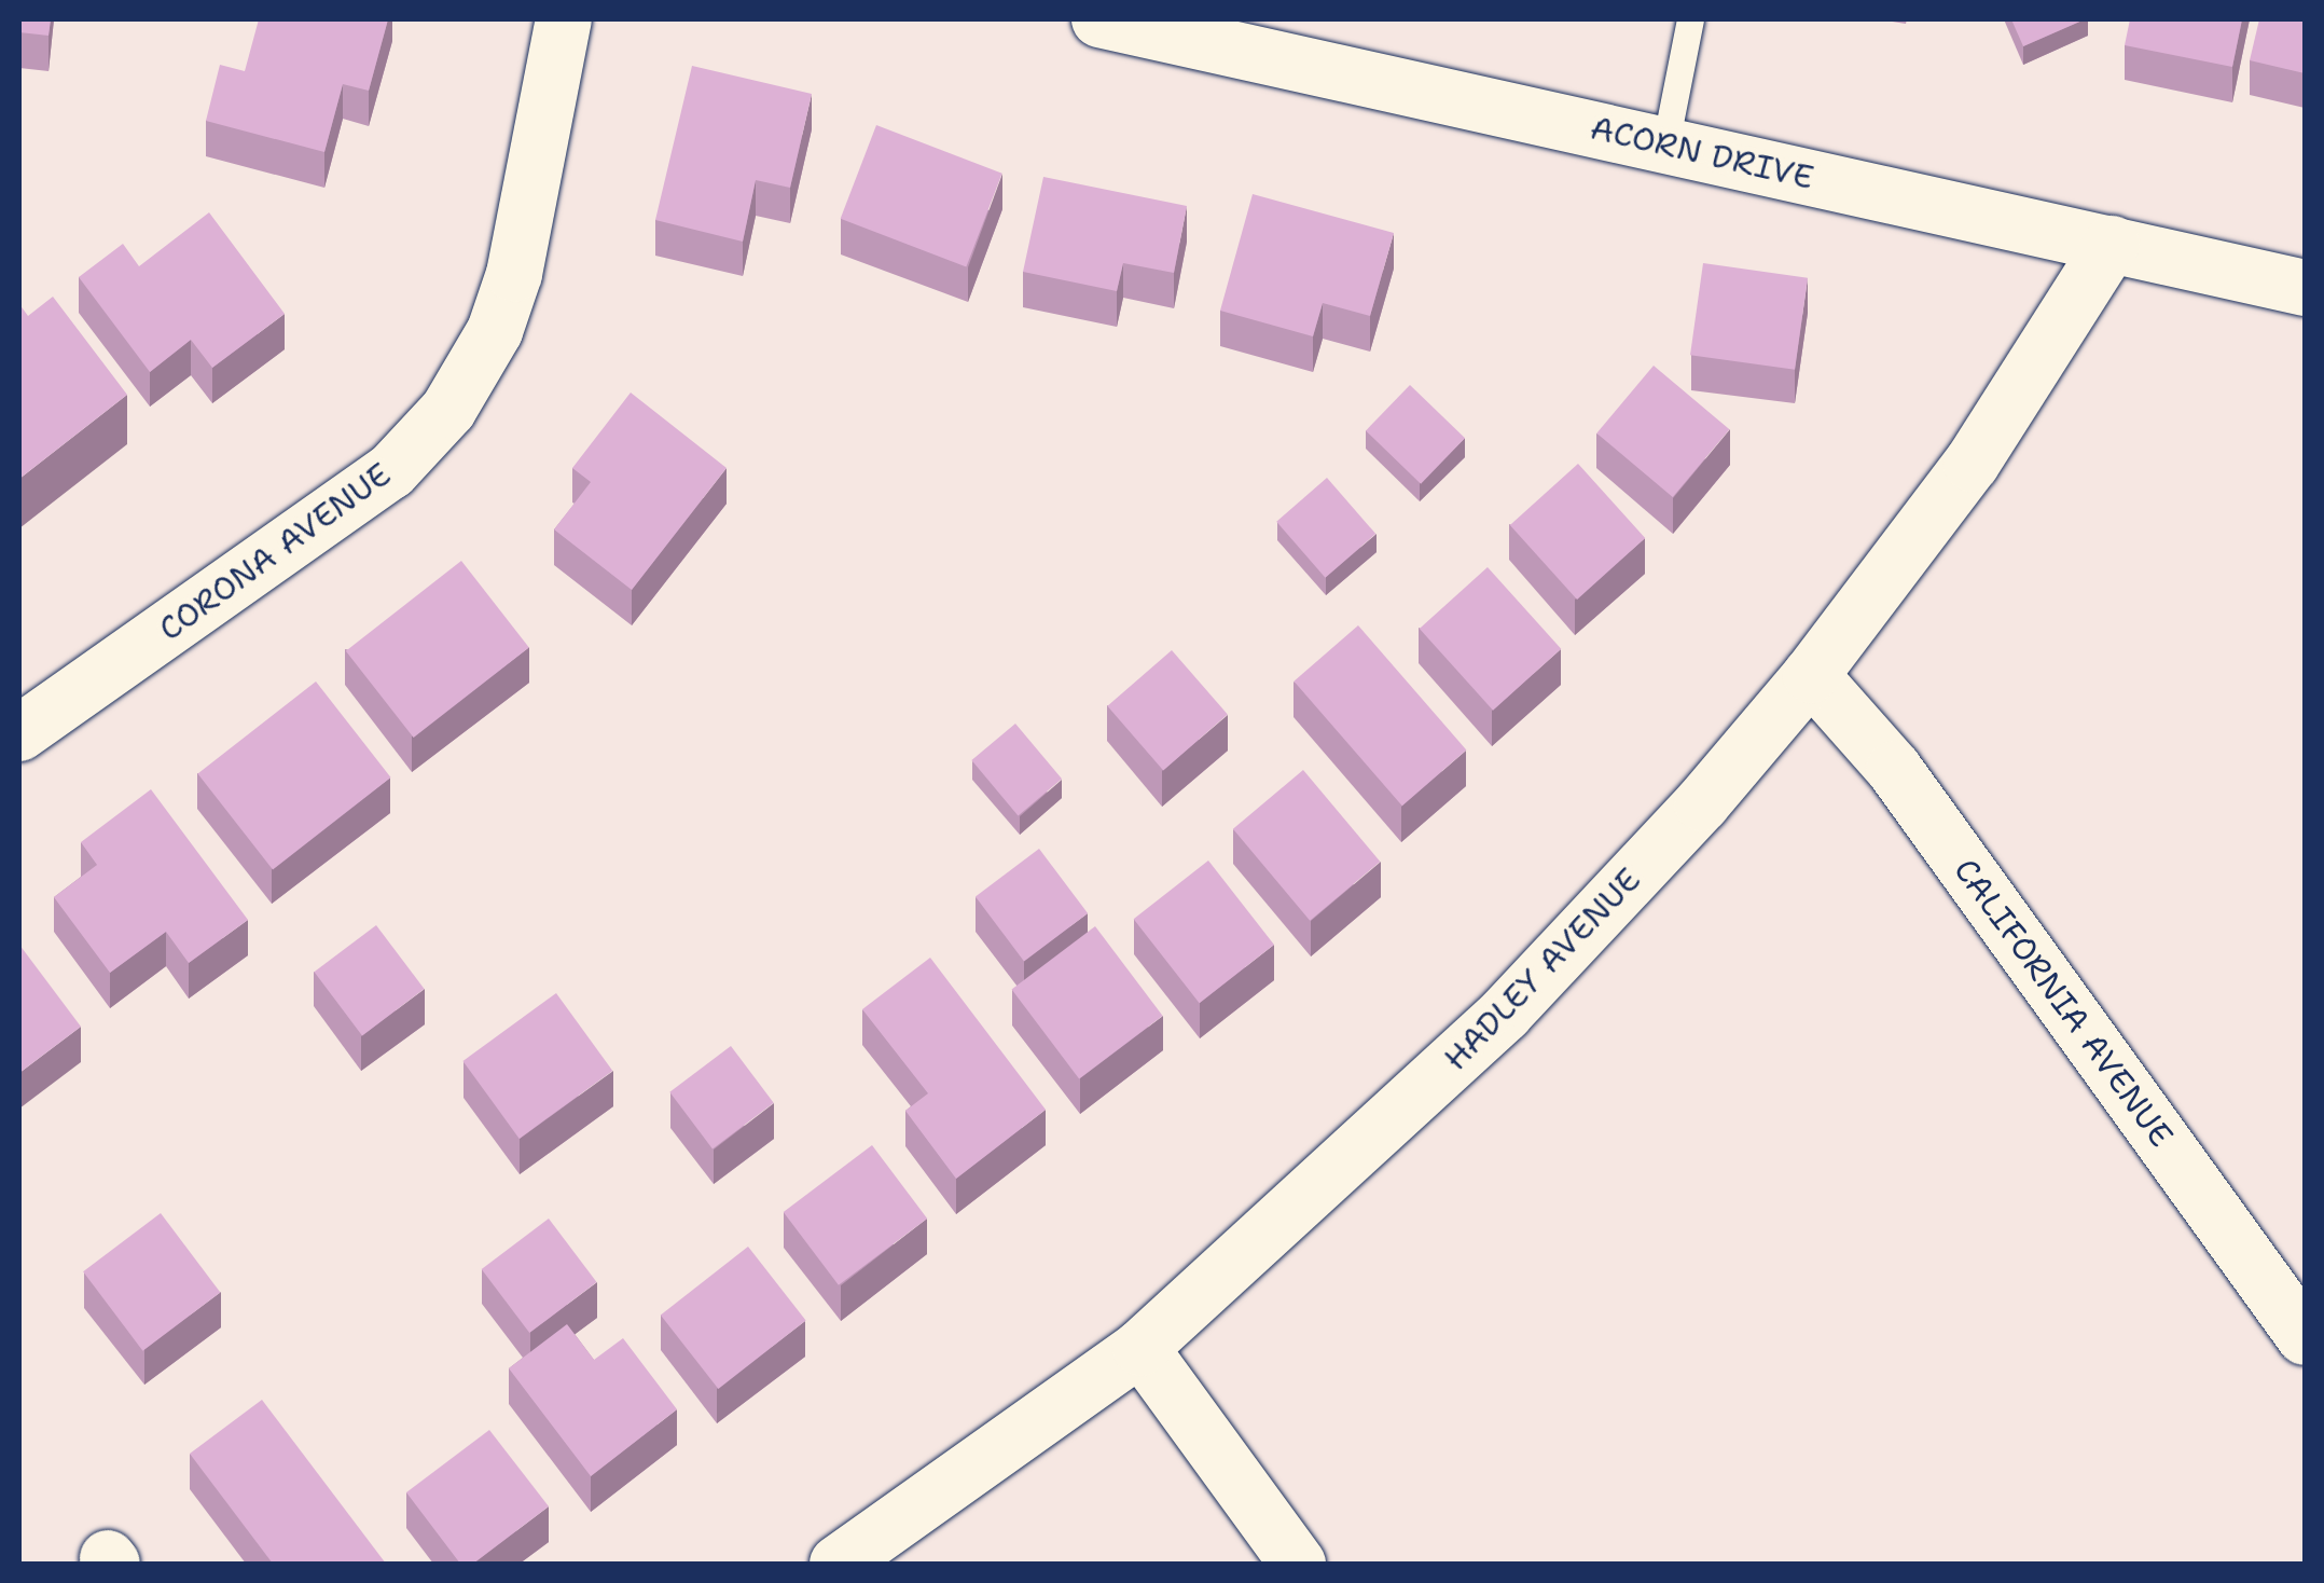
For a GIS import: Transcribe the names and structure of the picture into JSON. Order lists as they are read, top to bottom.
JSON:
{
  "streets": {
    "street": [
      "ACORN DRIVE",
      "CORONA AVENUE",
      "HADLEY AVENUE",
      "CALIFORNIA AVENUE"
    ]
  },
  "crossings": [
    ["ACORN DRIVE", "HADLEY AVENUE"],
    ["HADLEY AVENUE", "CALIFORNIA AVENUE"]
  ]
}
